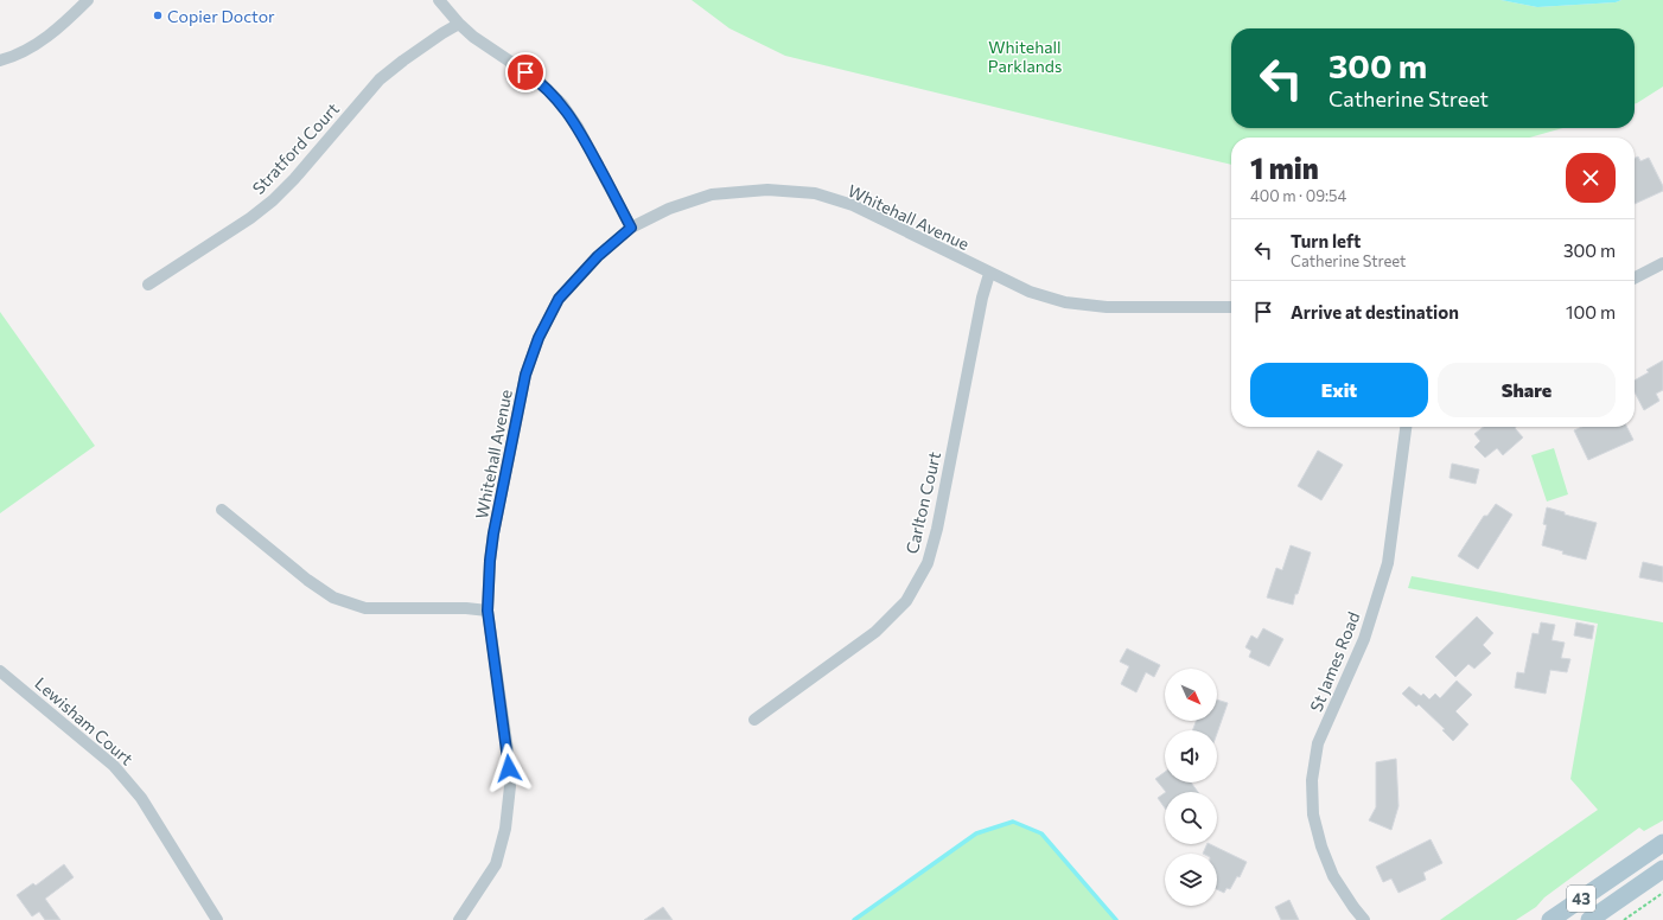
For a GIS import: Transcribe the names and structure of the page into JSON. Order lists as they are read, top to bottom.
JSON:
{
  "streets": {
    "main road": ["43"],
    "street": [
      "Stratford Court",
      "Whitehall Avenue",
      "Carlton Court",
      "St James Road",
      "Lewisham Court"
    ]
  },
  "crossings": [
    ["Whitehall Avenue", "Carlton Court"]
  ],
  "parks": ["Whitehall Parklands"],
  "places": ["Copier Doctor"],
  "north": "bottom right",
  "page": {
    "turn": ["300 m", "Catherine Street"],
    "heading": ["1 min", "400 m · 09:54"],
    "list": [
      {
        "name": "Turn left",
        "note": "Catherine Street",
        "value": "300 m"
      },
      {
        "name": "Arrive at destination",
        "value": "100 m"
      }
    ],
    "buttons": ["Exit", "Share"]
  }
}
